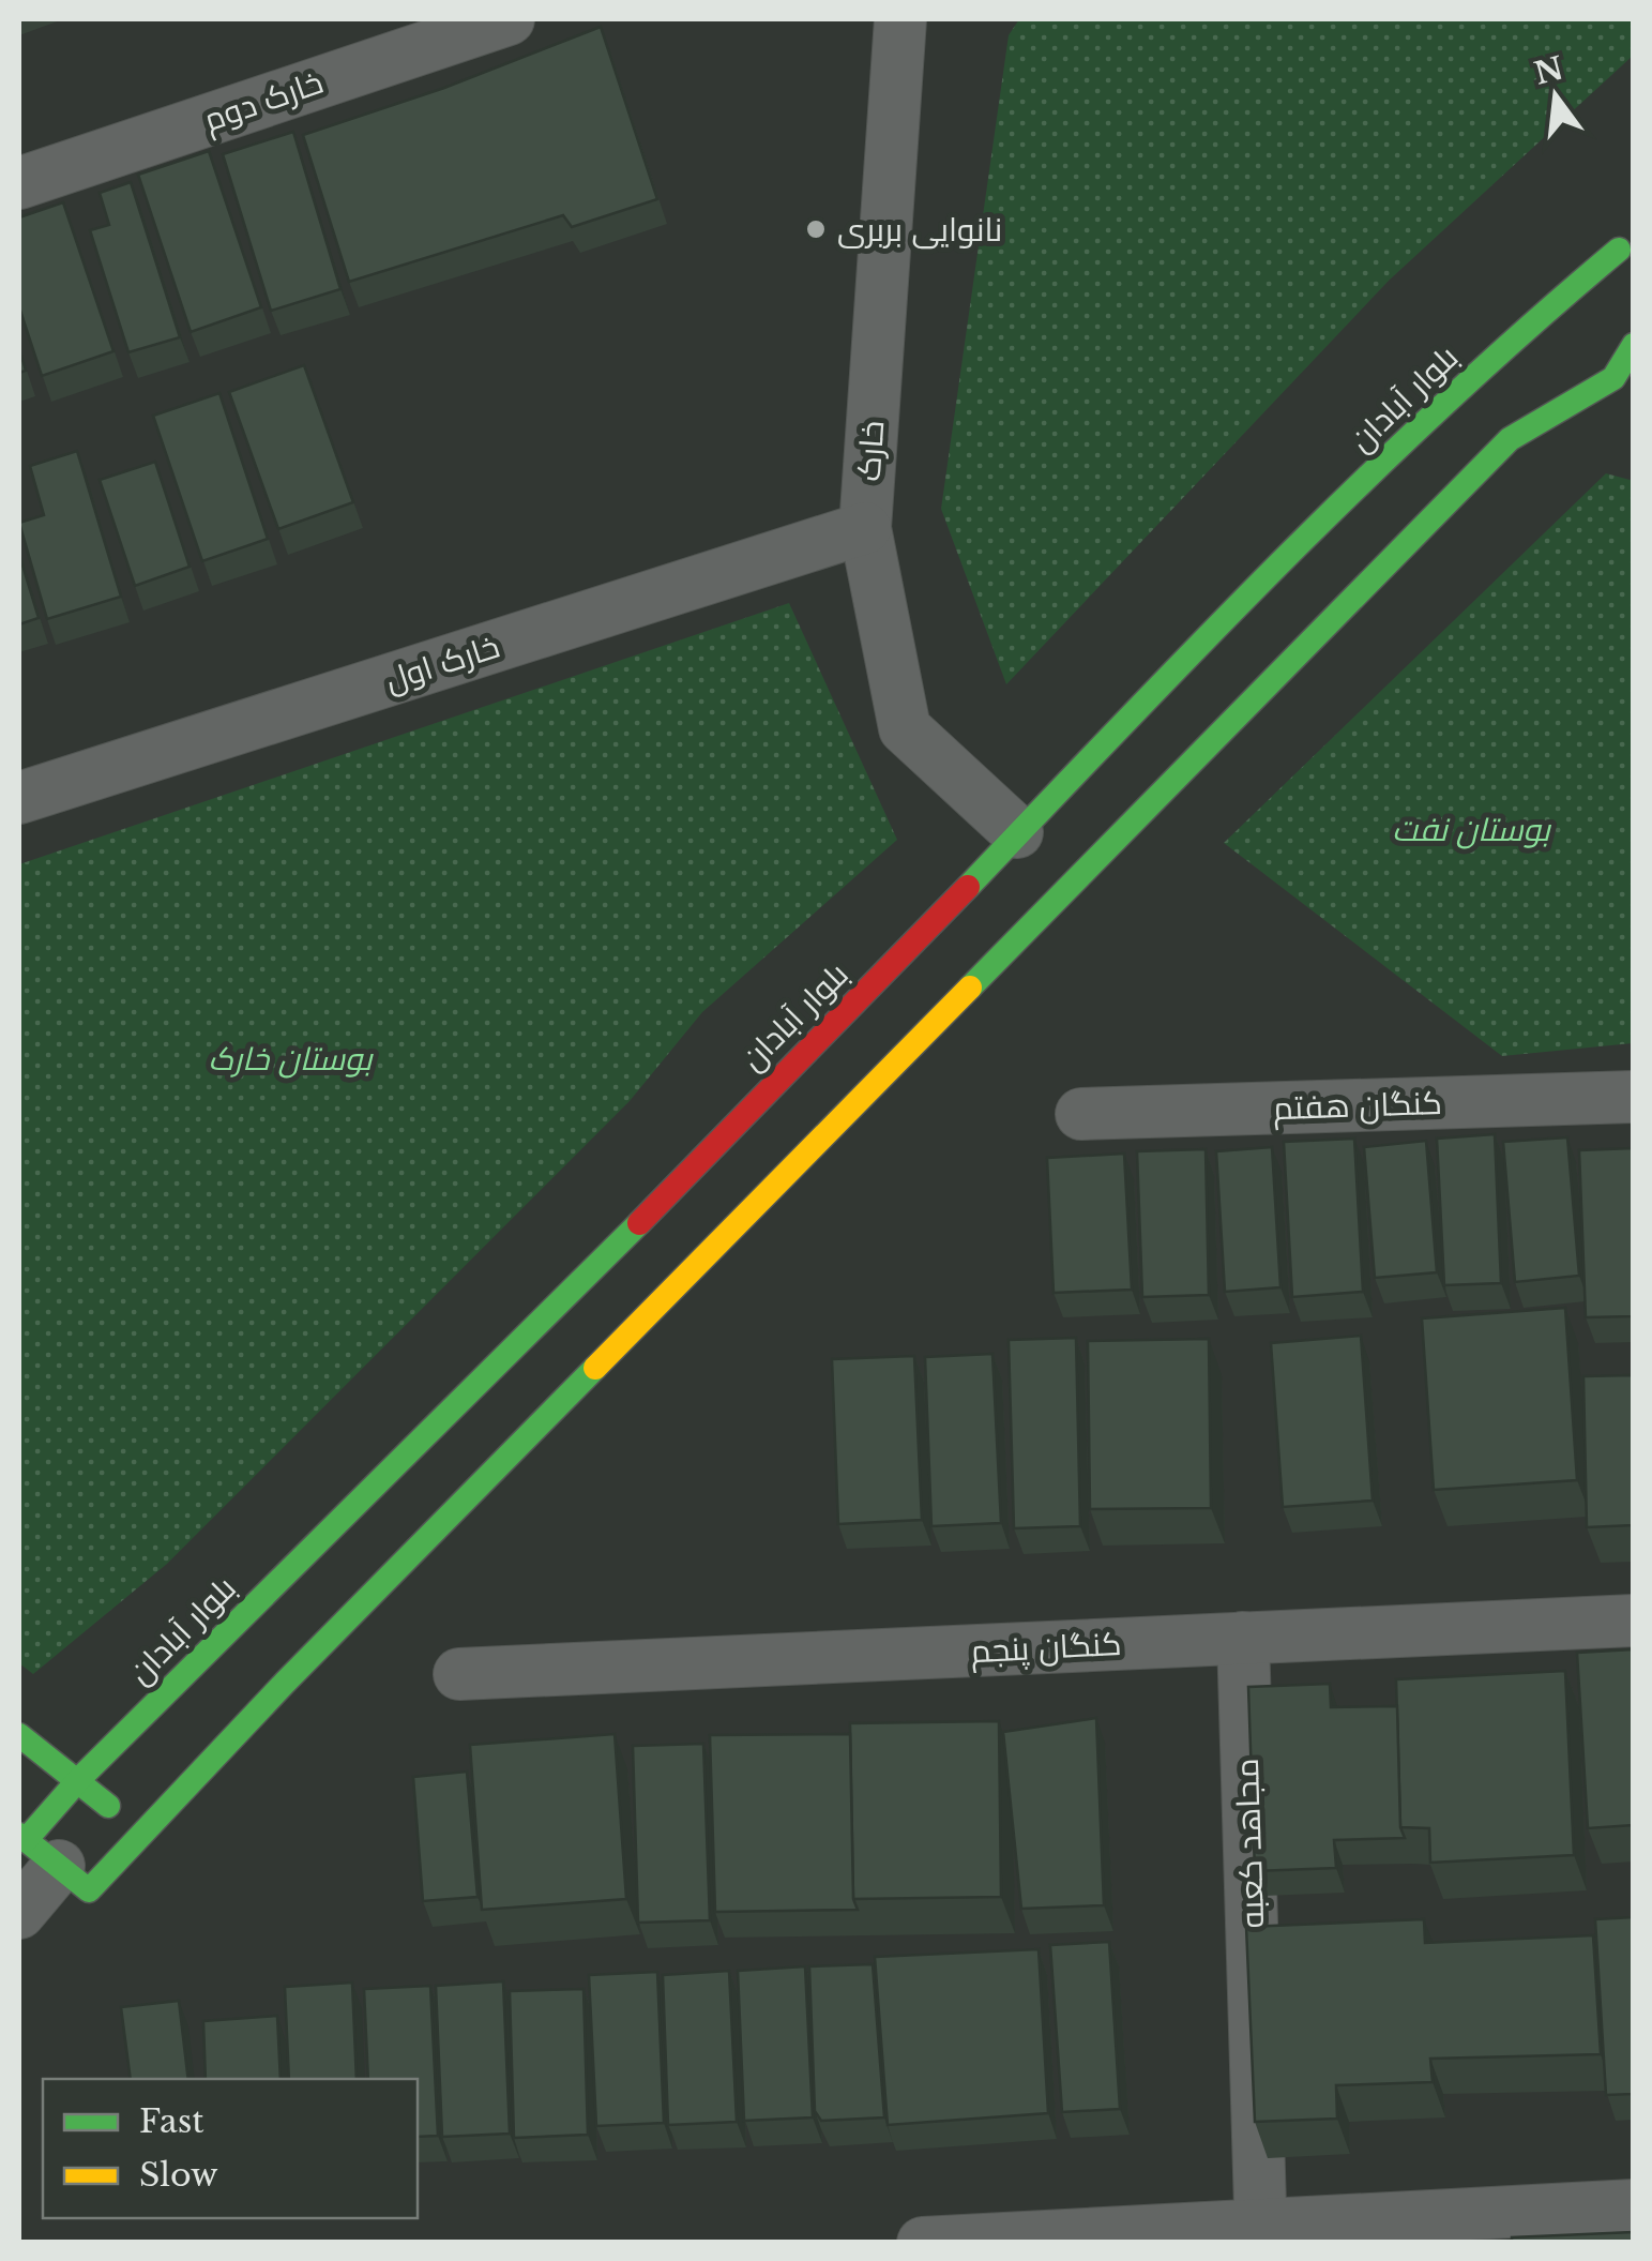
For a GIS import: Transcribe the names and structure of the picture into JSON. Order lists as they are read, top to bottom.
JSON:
{
  "streets": {
    "main road": ["بلوار آبادان"],
    "street": [
      "خارک دوم",
      "خارک",
      "خارک اول",
      "کنگان هفتم",
      "کنگان پنجم",
      "مجاهد کعبه"
    ]
  },
  "crossings": [
    ["بلوار آبادان", "خارک"],
    ["خارک", "خارک اول"],
    ["کنگان پنجم", "مجاهد کعبه"]
  ],
  "parks": ["بوستان نفت", "بوستان خارک"],
  "places": ["نانوایی بربری"],
  "legend": ["Fast", "Slow"],
  "north": "top"
}
